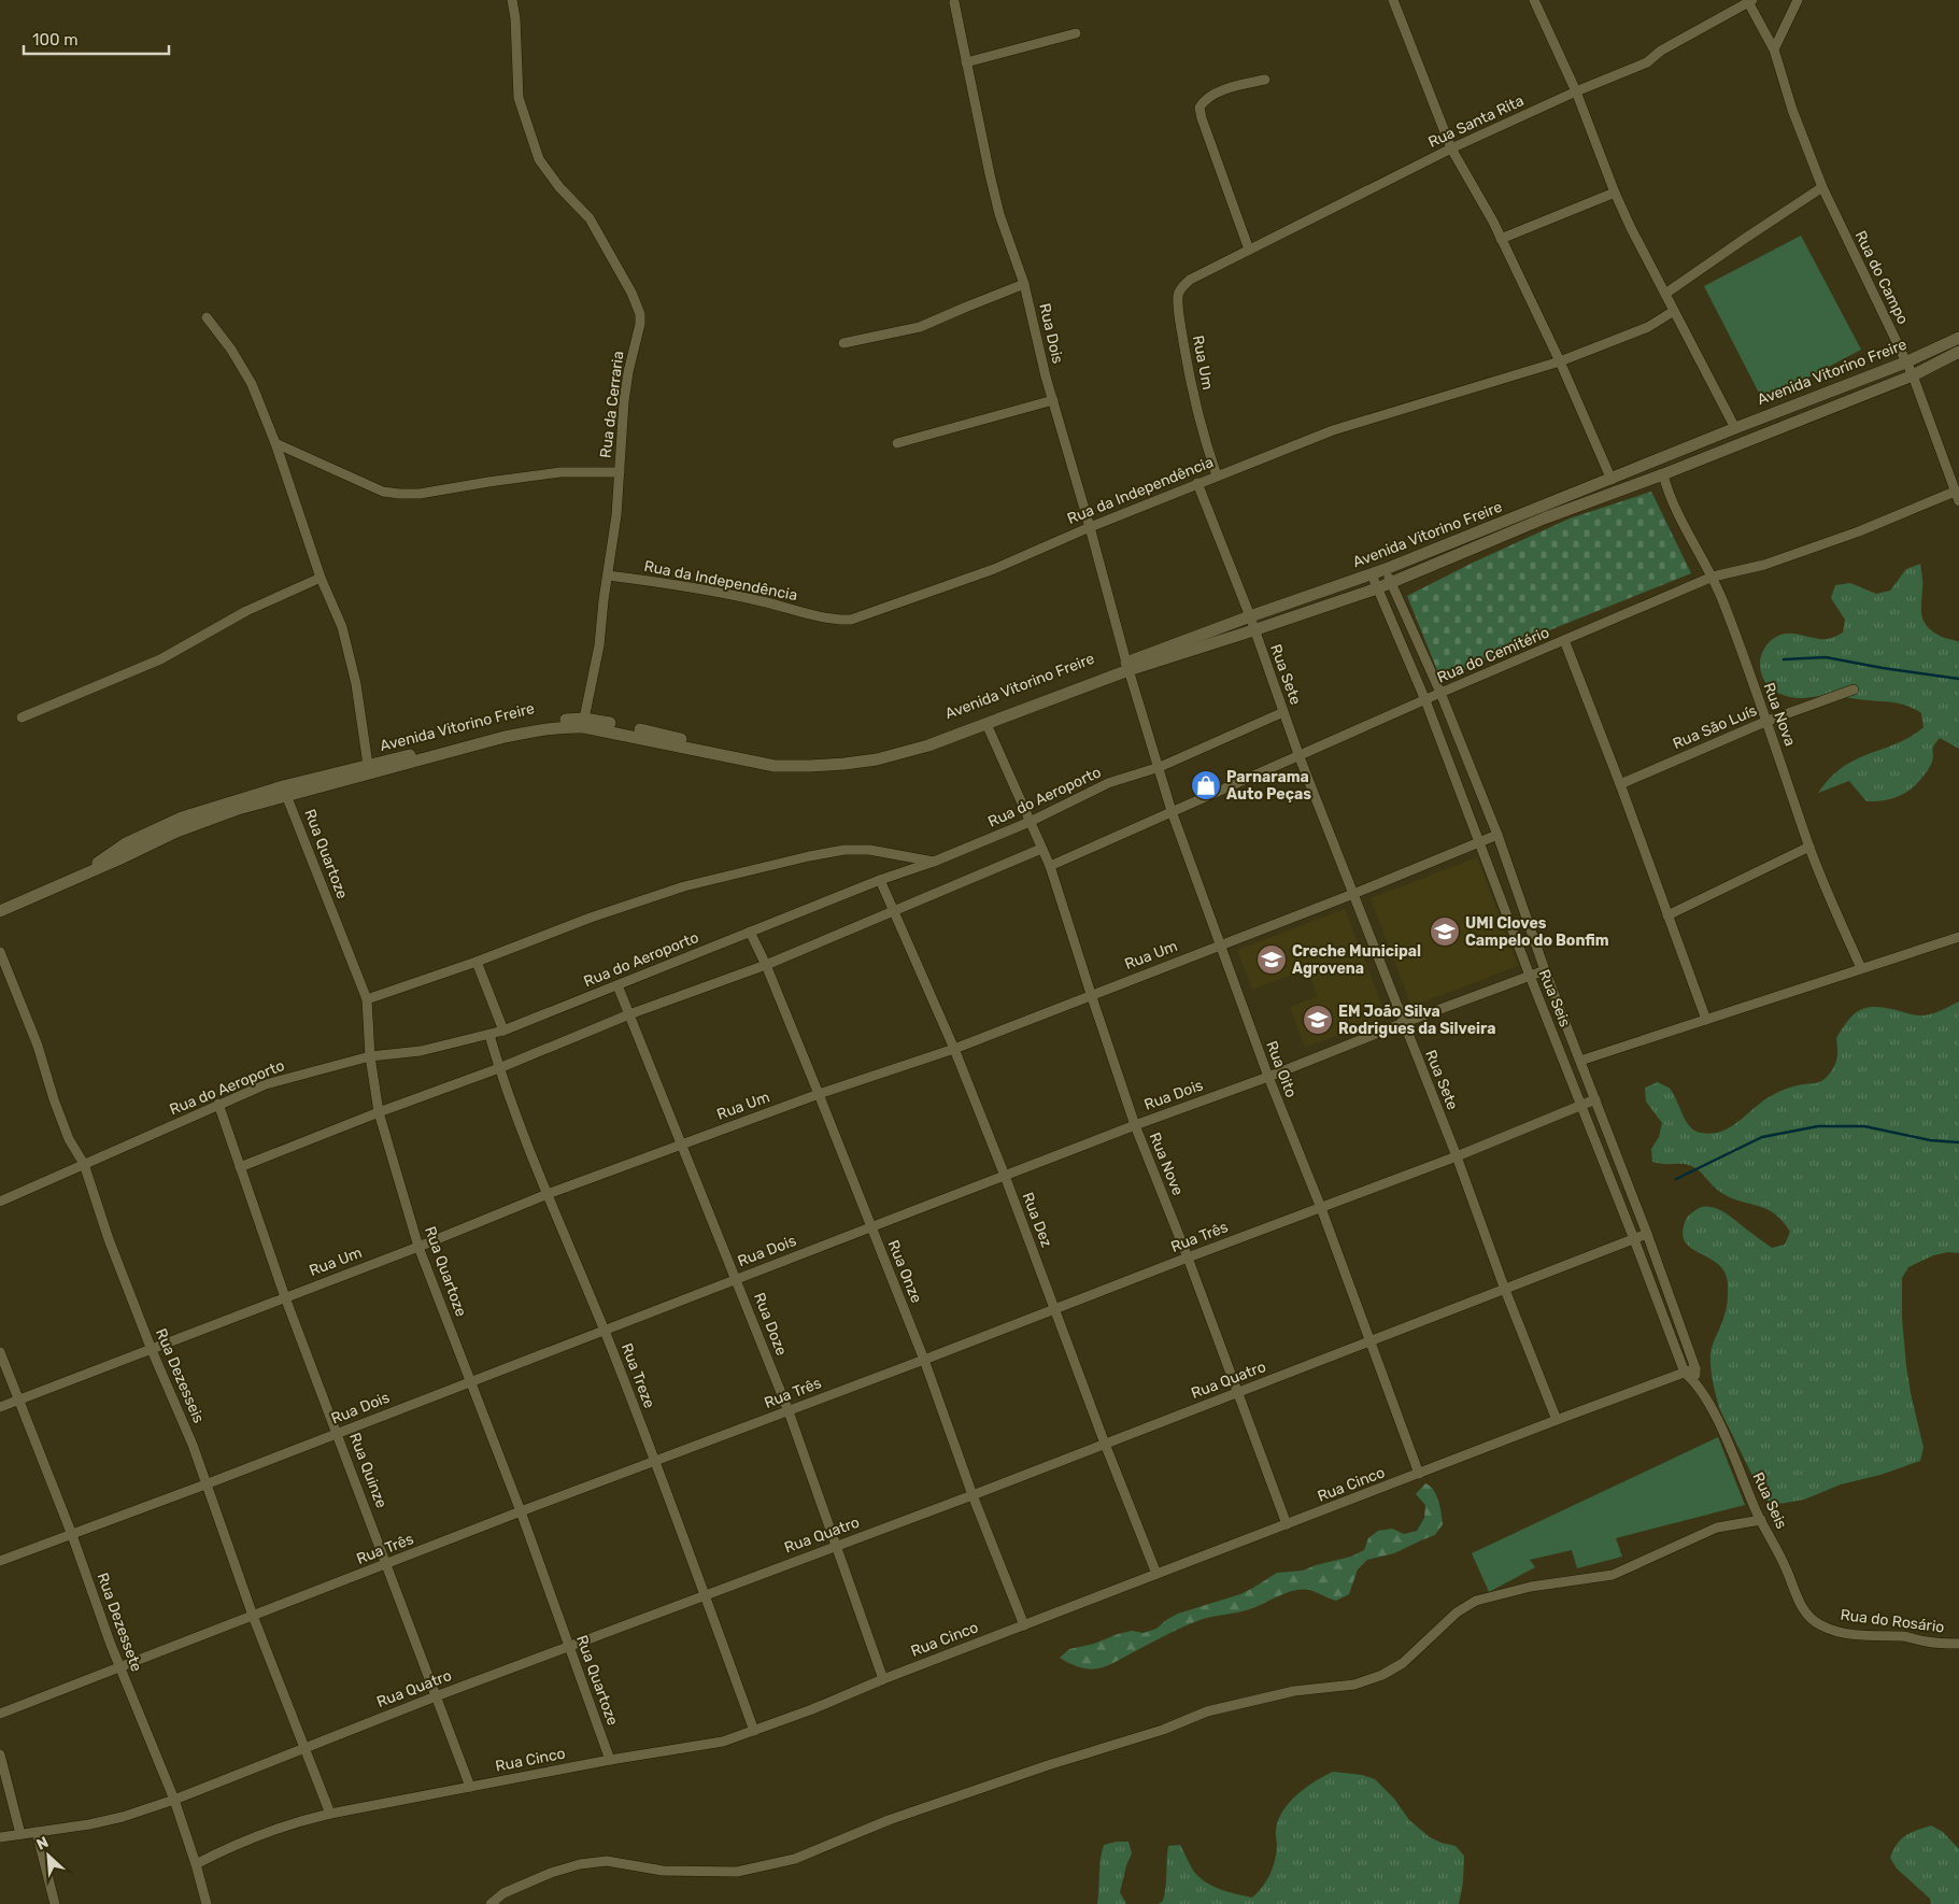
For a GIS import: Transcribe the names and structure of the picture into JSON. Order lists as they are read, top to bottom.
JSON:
{
  "streets": {
    "street": [
      "Rua Santa Rita",
      "Rua do Campo",
      "Rua Dois",
      "Rua Um",
      "Avenida Vitorino Freire",
      "Rua da Cerraria",
      "Rua da Independência",
      "Rua do Cemitério",
      "Rua Sete",
      "Rua Nova",
      "Rua São Luís",
      "Rua do Aeroporto",
      "Rua Quartoze",
      "Rua Seis",
      "Rua Oito",
      "Rua Nove",
      "Rua Dez",
      "Rua Três",
      "Rua Onze",
      "Rua Doze",
      "Rua Dezesseis",
      "Rua Treze",
      "Rua Quatro",
      "Rua Quinze",
      "Rua Cinco",
      "Rua do Rosário",
      "Rua Dezessete"
    ]
  },
  "crossings": [
    ["Rua Santa Rita", "Rua do Campo"],
    ["Rua Santa Rita", "Rua Um"],
    ["Rua do Campo", "Avenida Vitorino Freire"],
    ["Rua do Campo", "Rua do Cemitério"],
    ["Rua Dois", "Avenida Vitorino Freire"],
    ["Rua Dois", "Rua da Independência"],
    ["Rua Dois", "Rua Sete"],
    ["Rua Dois", "Rua Quartoze"],
    ["Rua Dois", "Rua Seis"],
    ["Rua Dois", "Rua Oito"],
    ["Rua Dois", "Rua Nove"],
    ["Rua Dois", "Rua Dez"],
    ["Rua Dois", "Rua Onze"],
    ["Rua Dois", "Rua Doze"],
    ["Rua Dois", "Rua Dezesseis"],
    ["Rua Dois", "Rua Treze"],
    ["Rua Dois", "Rua Quinze"],
    ["Rua Dois", "Rua Dezessete"],
    ["Rua Um", "Rua da Independência"],
    ["Rua Um", "Rua Sete"],
    ["Rua Um", "Rua Quartoze"],
    ["Rua Um", "Rua Seis"],
    ["Rua Um", "Rua Oito"],
    ["Rua Um", "Rua Nove"],
    ["Rua Um", "Rua Dez"],
    ["Rua Um", "Rua Onze"],
    ["Rua Um", "Rua Doze"],
    ["Rua Um", "Rua Dezesseis"],
    ["Rua Um", "Rua Treze"],
    ["Rua Um", "Rua Quinze"],
    ["Rua Um", "Rua Dezessete"],
    ["Avenida Vitorino Freire", "Rua da Cerraria"],
    ["Avenida Vitorino Freire", "Rua Sete"],
    ["Avenida Vitorino Freire", "Rua Nova"],
    ["Avenida Vitorino Freire", "Rua Quartoze"],
    ["Avenida Vitorino Freire", "Rua Seis"],
    ["Avenida Vitorino Freire", "Rua Oito"],
    ["Avenida Vitorino Freire", "Rua Nove"],
    ["Rua da Cerraria", "Rua da Independência"],
    ["Rua do Cemitério", "Rua Sete"],
    ["Rua do Cemitério", "Rua Nova"],
    ["Rua do Cemitério", "Rua Seis"],
    ["Rua do Cemitério", "Rua Oito"],
    ["Rua do Cemitério", "Rua Nove"],
    ["Rua Sete", "Rua do Aeroporto"],
    ["Rua Sete", "Rua Três"],
    ["Rua Sete", "Rua Quatro"],
    ["Rua Sete", "Rua Cinco"],
    ["Rua Nova", "Rua São Luís"],
    ["Rua do Aeroporto", "Rua Quartoze"],
    ["Rua do Aeroporto", "Rua Oito"],
    ["Rua do Aeroporto", "Rua Nove"],
    ["Rua do Aeroporto", "Rua Dez"],
    ["Rua do Aeroporto", "Rua Onze"],
    ["Rua do Aeroporto", "Rua Doze"],
    ["Rua do Aeroporto", "Rua Dezesseis"],
    ["Rua do Aeroporto", "Rua Treze"],
    ["Rua do Aeroporto", "Rua Quinze"],
    ["Rua Quartoze", "Rua Três"],
    ["Rua Quartoze", "Rua Quatro"],
    ["Rua Quartoze", "Rua Cinco"],
    ["Rua Seis", "Rua Três"],
    ["Rua Seis", "Rua Quatro"],
    ["Rua Seis", "Rua Cinco"],
    ["Rua Seis", "Rua do Rosário"],
    ["Rua Oito", "Rua Três"],
    ["Rua Oito", "Rua Quatro"],
    ["Rua Oito", "Rua Cinco"],
    ["Rua Nove", "Rua Três"],
    ["Rua Nove", "Rua Quatro"],
    ["Rua Nove", "Rua Cinco"],
    ["Rua Dez", "Rua Três"],
    ["Rua Dez", "Rua Quatro"],
    ["Rua Dez", "Rua Cinco"],
    ["Rua Três", "Rua Onze"],
    ["Rua Três", "Rua Doze"],
    ["Rua Três", "Rua Dezesseis"],
    ["Rua Três", "Rua Treze"],
    ["Rua Três", "Rua Quinze"],
    ["Rua Três", "Rua Dezessete"],
    ["Rua Onze", "Rua Quatro"],
    ["Rua Onze", "Rua Cinco"],
    ["Rua Doze", "Rua Quatro"],
    ["Rua Doze", "Rua Cinco"],
    ["Rua Dezesseis", "Rua Quatro"],
    ["Rua Dezesseis", "Rua Cinco"],
    ["Rua Treze", "Rua Quatro"],
    ["Rua Treze", "Rua Cinco"],
    ["Rua Quatro", "Rua Quinze"],
    ["Rua Quatro", "Rua Dezessete"],
    ["Rua Quinze", "Rua Cinco"],
    ["Rua Cinco", "Rua Dezessete"]
  ],
  "places": {
    "shop": ["Parnarama Auto Peças"],
    "school or university": ["UMI Cloves Campelo do Bonfim", "Creche Municipal Agrovena", "EM João Silva Rodrigues da Silveira"]
  },
  "scale_bar": "100 m",
  "north": "top left"
}
